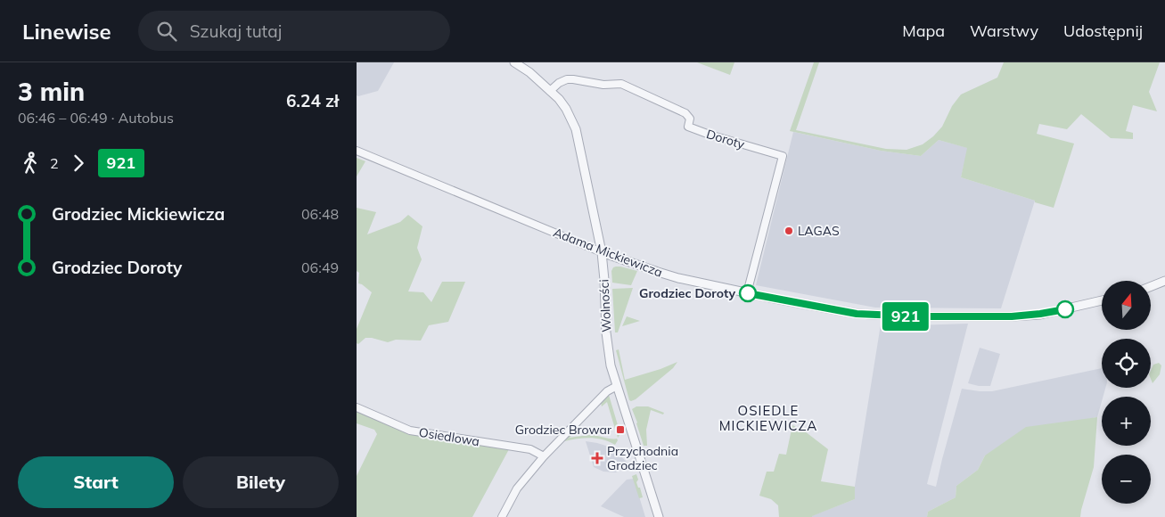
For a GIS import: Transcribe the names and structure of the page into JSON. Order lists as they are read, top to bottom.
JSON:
{
  "streets": {
    "street": [
      "Doroty",
      "Adama Mickiewicza",
      "Wolności",
      "Osiedlowa"
    ]
  },
  "crossings": [
    ["Doroty", "Adama Mickiewicza"],
    ["Doroty", "Wolności"],
    ["Adama Mickiewicza", "Wolności"]
  ],
  "districts": ["OSIEDLE MICKIEWICZA"],
  "places": {
    "other": ["LAGAS", "Grodziec Doroty"],
    "transit": ["Grodziec Browar"],
    "health": ["Przychodnia Grodziec"]
  },
  "lines": ["bus line 921"],
  "north": "top",
  "page": {
    "header": "Linewise",
    "search": "Szukaj tutaj",
    "nav": ["Mapa", "Warstwy", "Udostępnij"],
    "heading": ["3 min", "06:46 – 06:49 · Autobus", "6.24 zł"],
    "on_map": "921",
    "legs": ["2", "921"],
    "list": [
      {
        "name": "Grodziec Mickiewicza",
        "value": "06:48"
      },
      {
        "name": "Grodziec Doroty",
        "value": "06:49"
      }
    ],
    "map_buttons": ["+", "−"],
    "buttons": ["Start", "Bilety"]
  }
}
